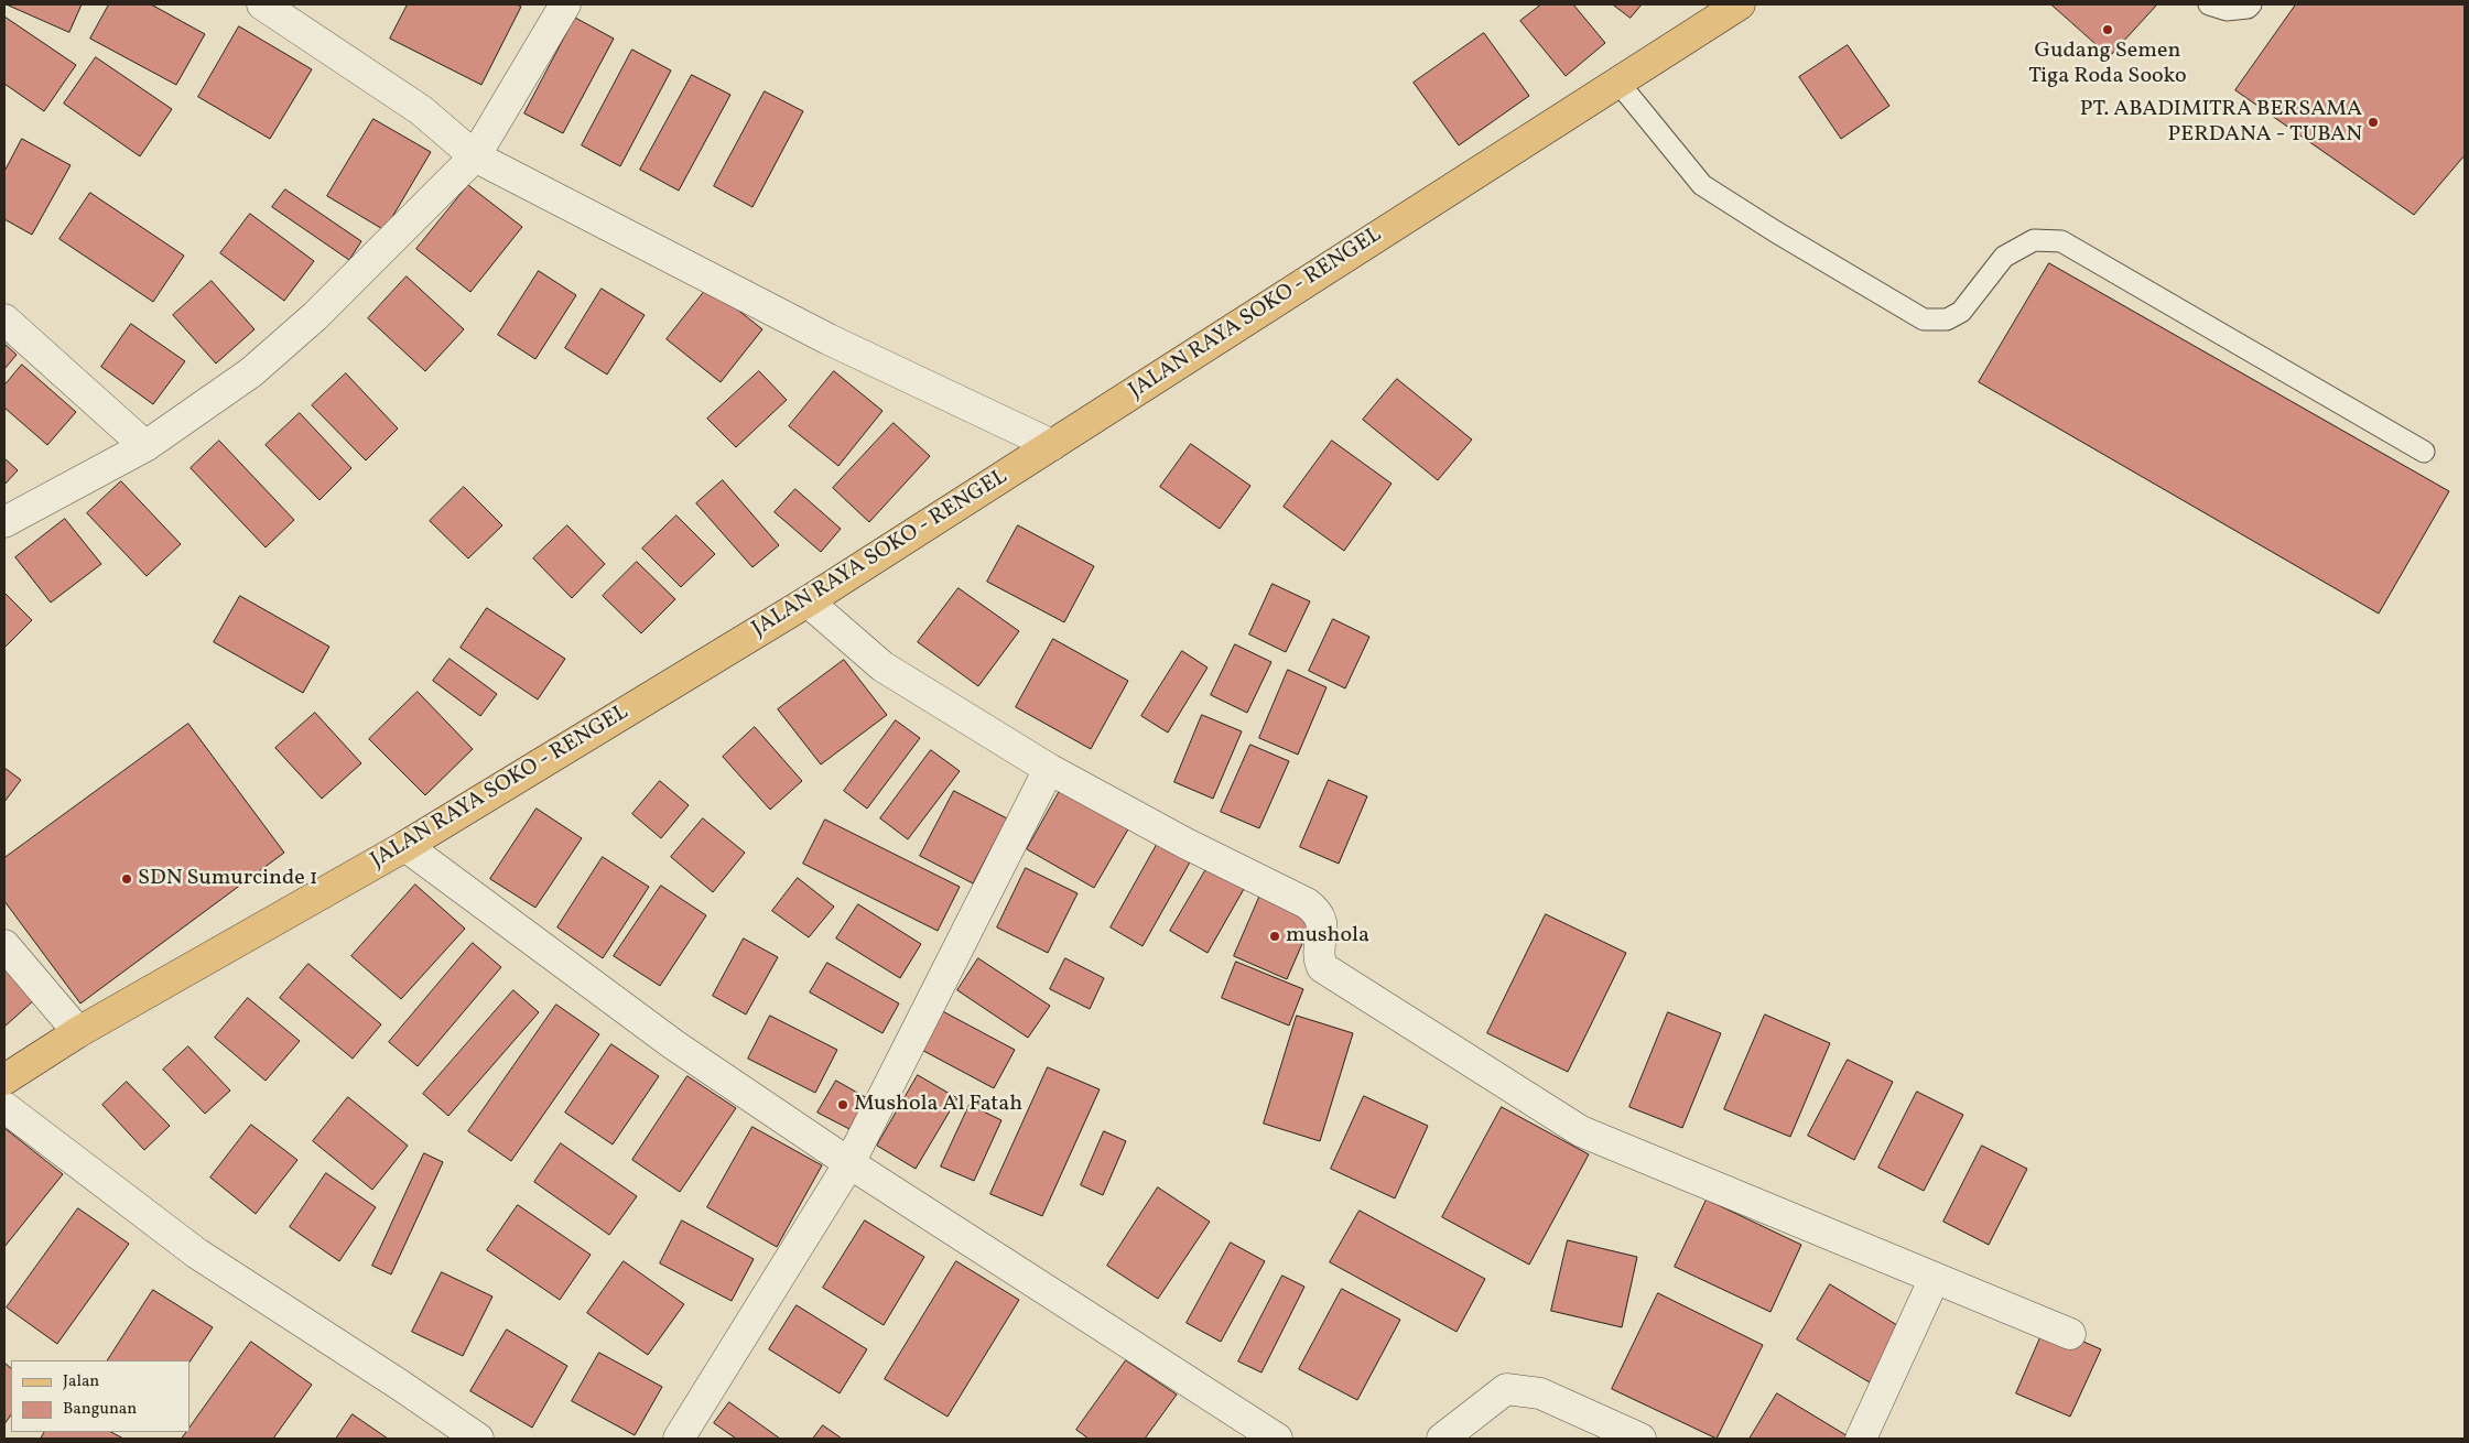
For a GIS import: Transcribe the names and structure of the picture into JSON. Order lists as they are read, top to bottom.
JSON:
{
  "streets": {
    "main road": ["JALAN RAYA SOKO - RENGEL"]
  },
  "places": [
    "Gudang Semen Tiga Roda Sooko",
    "PT. ABADIMITRA BERSAMA PERDANA - TUBAN",
    "SDN Sumurcinde 1",
    "mushola",
    "Mushola Al Fatah"
  ],
  "legend": ["Jalan", "Bangunan"]
}
